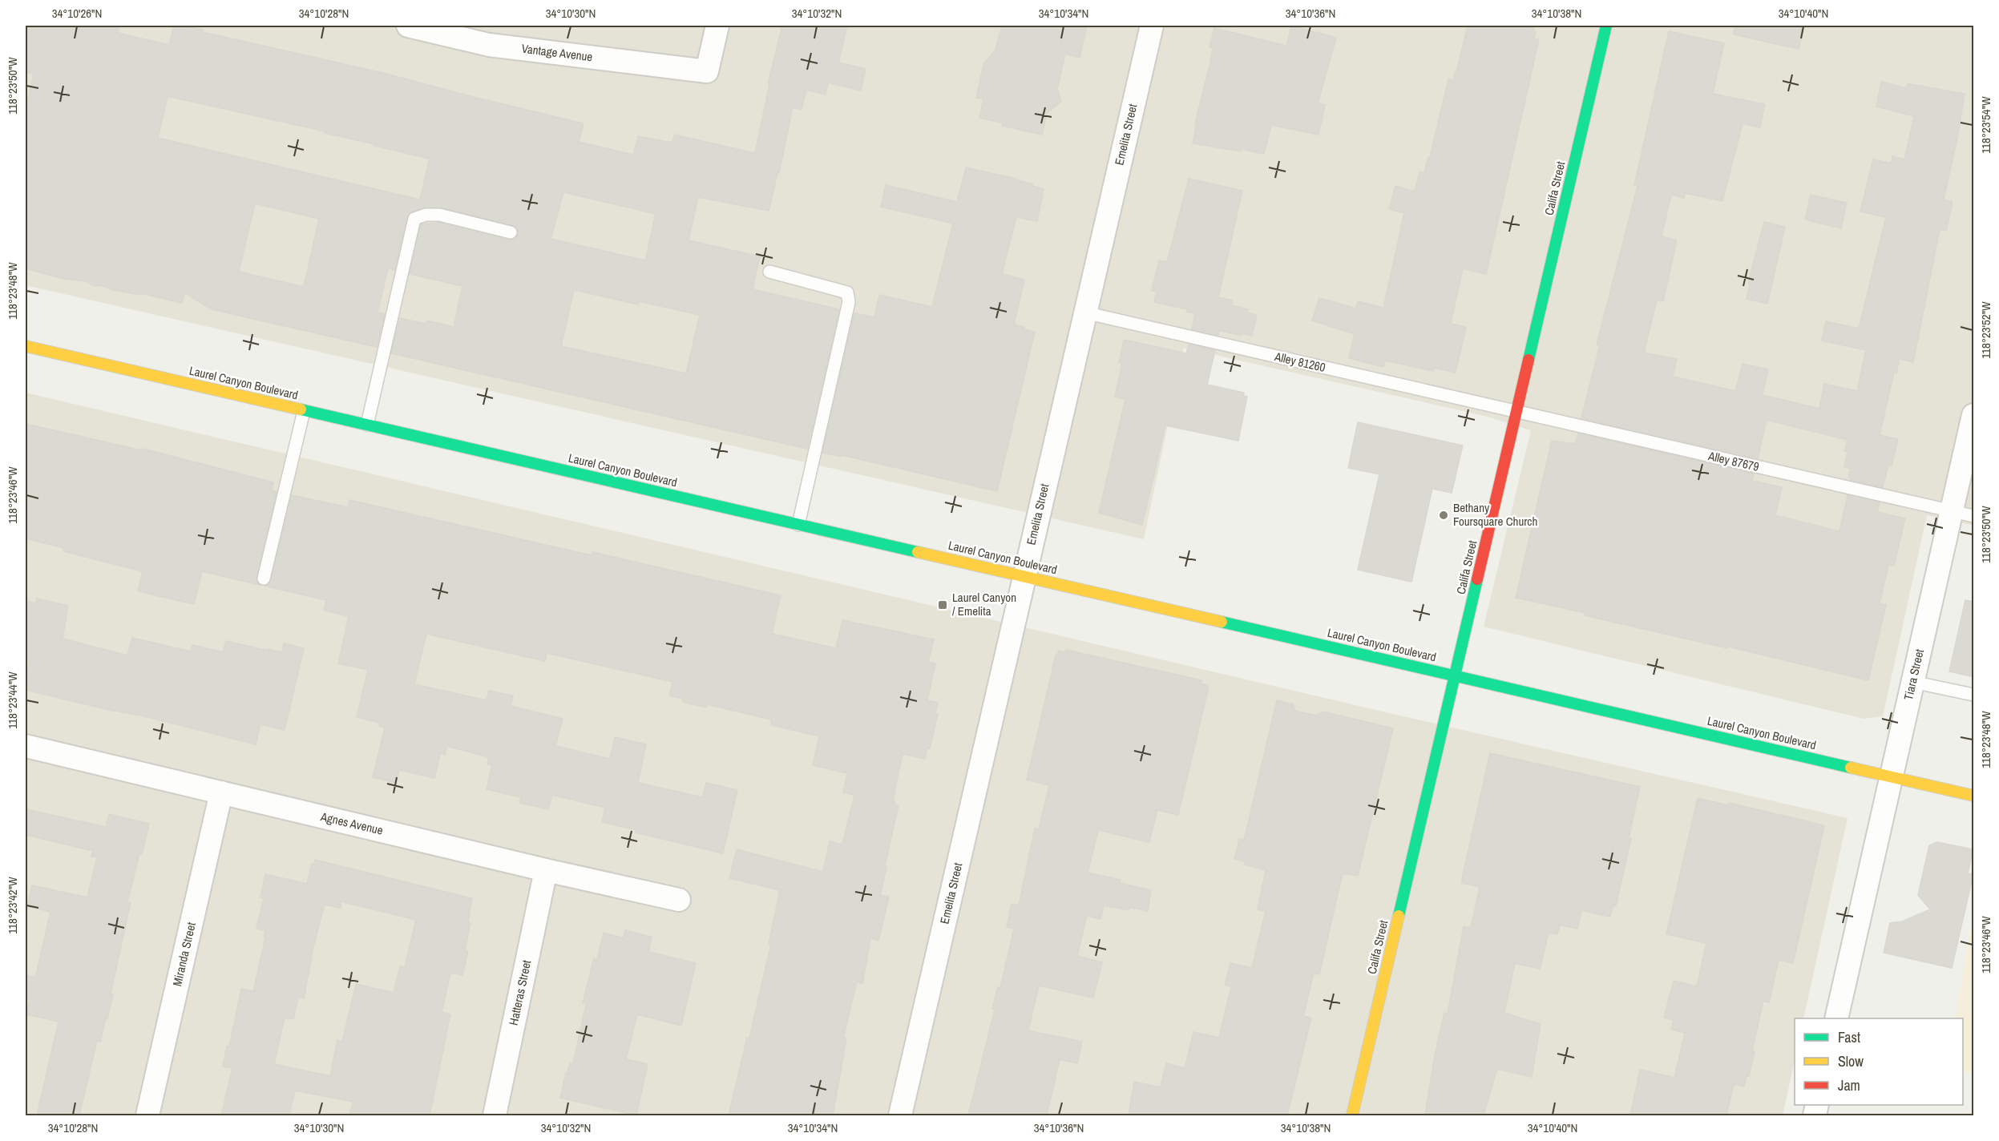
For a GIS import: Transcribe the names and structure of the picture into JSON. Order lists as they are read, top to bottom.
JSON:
{
  "streets": {
    "main road": ["Califa Street", "Laurel Canyon Boulevard"],
    "street": [
      "Vantage Avenue",
      "Emelita Street",
      "Tiara Street",
      "Agnes Avenue",
      "Miranda Street",
      "Hatteras Street"
    ],
    "lane": ["Alley 81260", "Alley 87679"]
  },
  "crossings": [
    ["Emelita Street", "Alley 81260"],
    ["Emelita Street", "Laurel Canyon Boulevard"],
    ["Califa Street", "Alley 81260"],
    ["Califa Street", "Laurel Canyon Boulevard"],
    ["Califa Street", "Alley 87679"],
    ["Alley 81260", "Alley 87679"],
    ["Laurel Canyon Boulevard", "Tiara Street"],
    ["Alley 87679", "Tiara Street"],
    ["Agnes Avenue", "Miranda Street"],
    ["Agnes Avenue", "Hatteras Street"]
  ],
  "places": {
    "other": ["Bethany Foursquare Church"],
    "transit": ["Laurel Canyon / Emelita"]
  },
  "legend": ["Fast", "Slow", "Jam"],
  "coordinates": [
    "34°10'26\"N",
    "34°10'28\"N",
    "34°10'30\"N",
    "34°10'32\"N",
    "34°10'34\"N",
    "34°10'36\"N",
    "34°10'38\"N",
    "34°10'40\"N",
    "118°23'50\"W",
    "118°23'54\"W",
    "118°23'48\"W",
    "118°23'52\"W",
    "118°23'46\"W",
    "118°23'44\"W",
    "118°23'42\"W"
  ]
}
